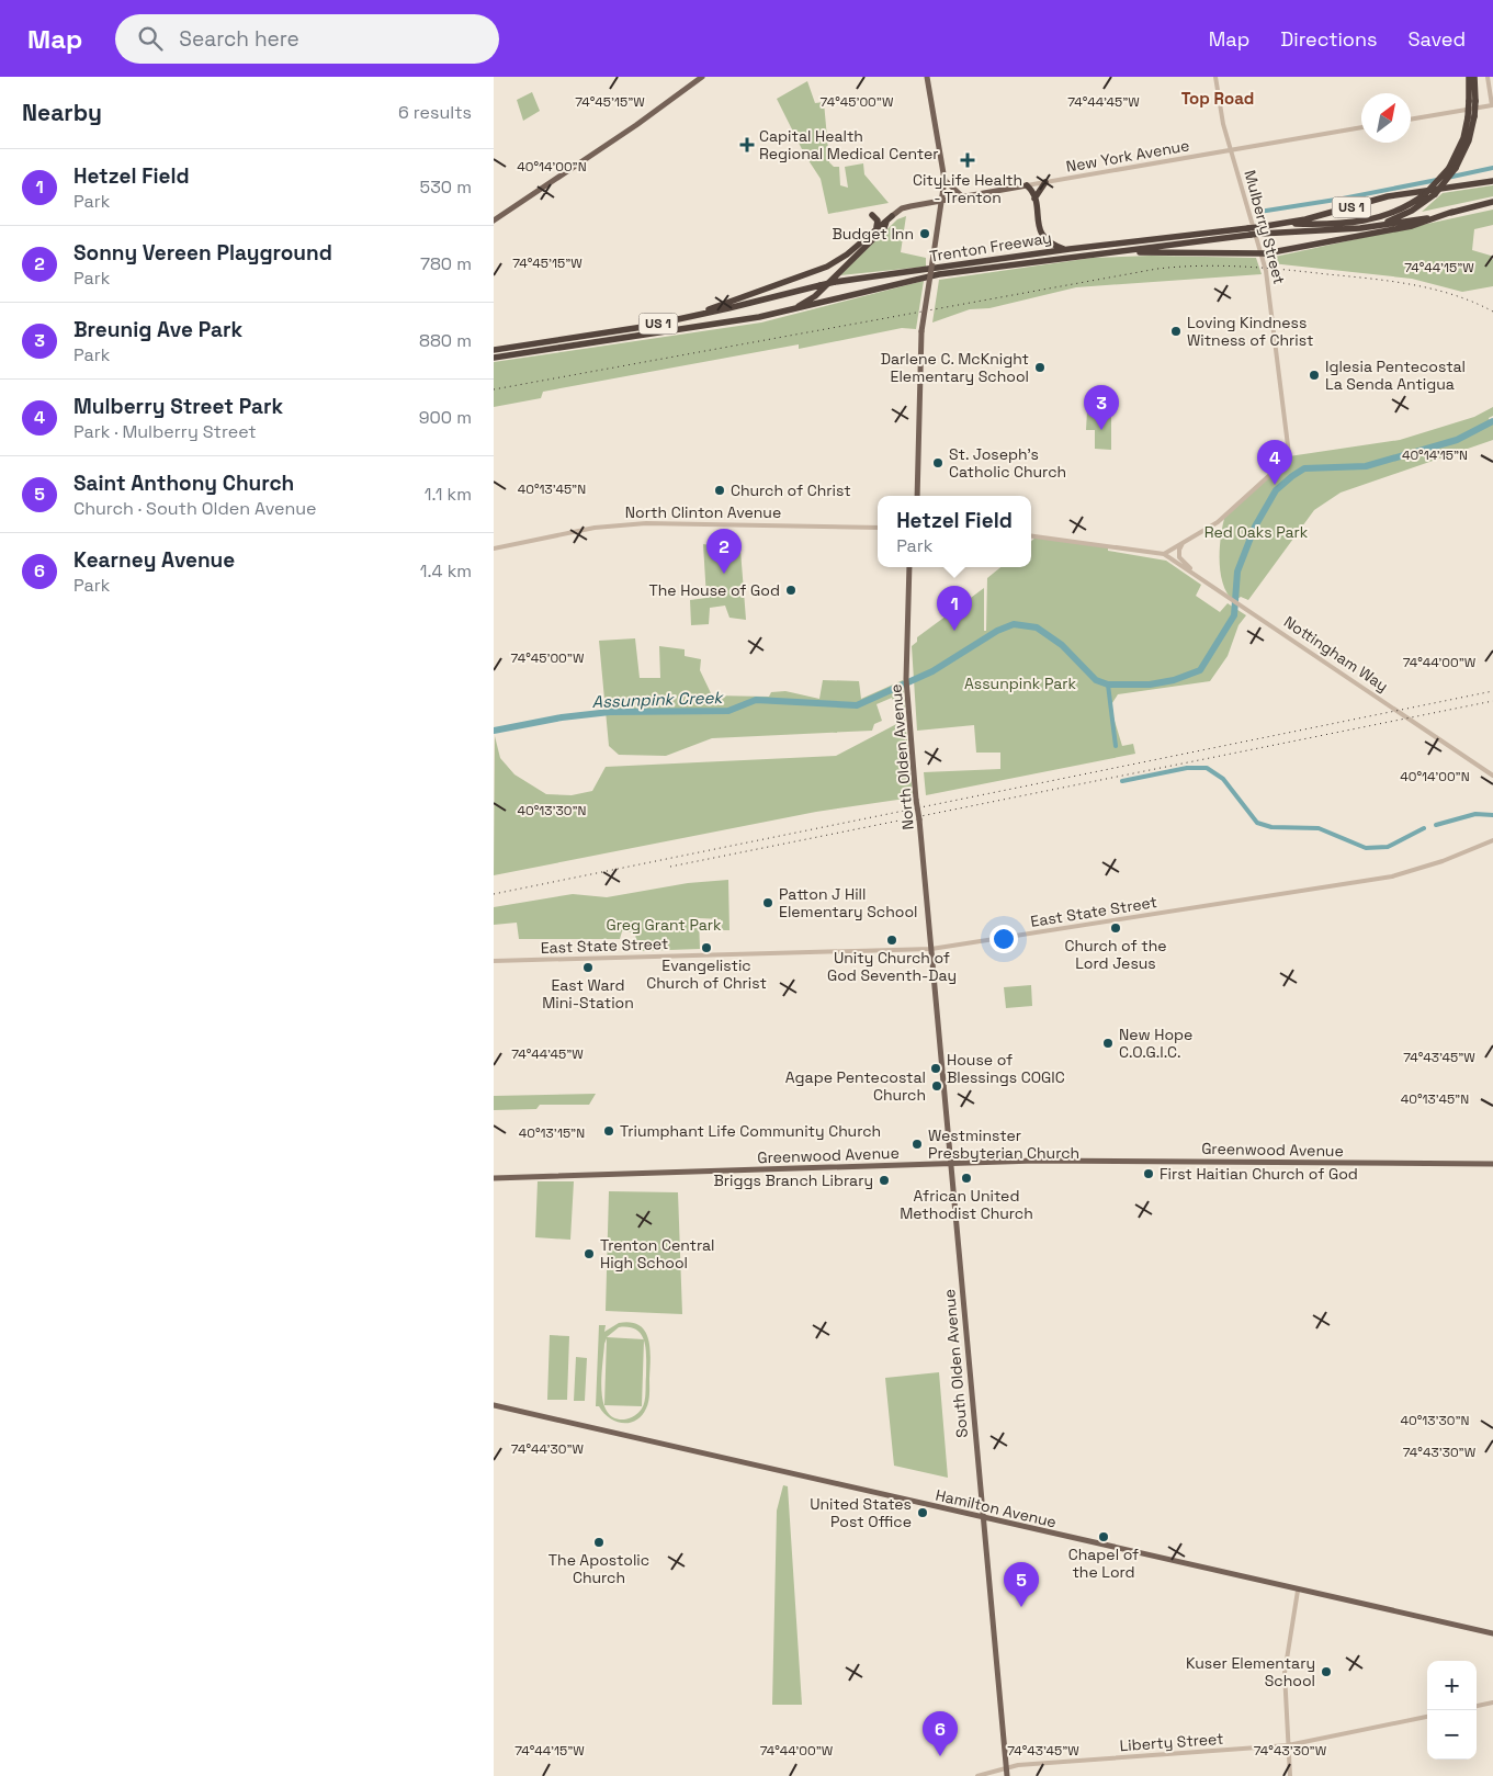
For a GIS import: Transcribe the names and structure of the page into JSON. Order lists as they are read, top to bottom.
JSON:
{
  "streets": {
    "highway": ["US 1", "Trenton Freeway"],
    "main road": [
      "New York Avenue",
      "North Olden Avenue",
      "Greenwood Avenue",
      "South Olden Avenue",
      "Hamilton Avenue"
    ],
    "street": [
      "Mulberry Street",
      "North Clinton Avenue",
      "Nottingham Way",
      "East State Street",
      "Liberty Street"
    ]
  },
  "crossings": [
    ["New York Avenue", "Mulberry Street"],
    ["Mulberry Street", "Nottingham Way"],
    ["North Olden Avenue", "East State Street"],
    ["North Olden Avenue", "South Olden Avenue"],
    ["East State Street", "South Olden Avenue"],
    ["Greenwood Avenue", "South Olden Avenue"],
    ["South Olden Avenue", "Hamilton Avenue"],
    ["South Olden Avenue", "Liberty Street"]
  ],
  "districts": ["Top Road"],
  "water": ["Assunpink Creek"],
  "parks": ["Red Oaks Park", "Assunpink Park", "Greg Grant Park"],
  "places": {
    "health": ["Capital Health Regional Medical Center", "CityLife Health - Trenton"],
    "other": [
      "Budget Inn",
      "Loving Kindness Witness of Christ",
      "Darlene C. McKnight Elementary School",
      "Iglesia Pentecostal La Senda Antigua",
      "St. Joseph's Catholic Church",
      "Church of Christ",
      "The House of God",
      "Patton J Hill Elementary School",
      "Church of the Lord Jesus",
      "Unity Church of God Seventh-Day",
      "Evangelistic Church of Christ",
      "East Ward Mini-Station",
      "New Hope C.O.G.I.C.",
      "House of Blessings COGIC",
      "Agape Pentecostal Church",
      "Triumphant Life Community Church",
      "Westminster Presbyterian Church",
      "First Haitian Church of God",
      "African United Methodist Church",
      "Briggs Branch Library",
      "Trenton Central High School",
      "United States Post Office",
      "Chapel of the Lord",
      "The Apostolic Church",
      "Kuser Elementary School"
    ]
  },
  "north": "top right",
  "page": {
    "header": "Map",
    "search": "Search here",
    "nav": ["Map", "Directions", "Saved"],
    "heading": ["Nearby", "6 results"],
    "list": [
      {
        "mark": "1",
        "name": "Hetzel Field",
        "note": "Park",
        "value": "530 m"
      },
      {
        "mark": "2",
        "name": "Sonny Vereen Playground",
        "note": "Park",
        "value": "780 m"
      },
      {
        "mark": "3",
        "name": "Breunig Ave Park",
        "note": "Park",
        "value": "880 m"
      },
      {
        "mark": "4",
        "name": "Mulberry Street Park",
        "note": "Park · Mulberry Street",
        "value": "900 m"
      },
      {
        "mark": "5",
        "name": "Saint Anthony Church",
        "note": "Church · South Olden Avenue",
        "value": "1.1 km"
      },
      {
        "mark": "6",
        "name": "Kearney Avenue",
        "note": "Park",
        "value": "1.4 km"
      }
    ],
    "pins": [
      "3",
      "4",
      "2",
      "1",
      "5",
      "6"
    ],
    "popup": ["Hetzel Field", "Park"],
    "map_buttons": ["+", "−"]
  },
  "coordinates": [
    "74°45'15\"W",
    "74°45'00\"W",
    "74°44'45\"W",
    "40°14'00\"N",
    "74°44'15\"W",
    "40°14'15\"N",
    "40°13'45\"N",
    "74°44'00\"W",
    "40°13'30\"N",
    "74°43'45\"W",
    "40°13'15\"N",
    "74°44'30\"W",
    "74°43'30\"W"
  ]
}
